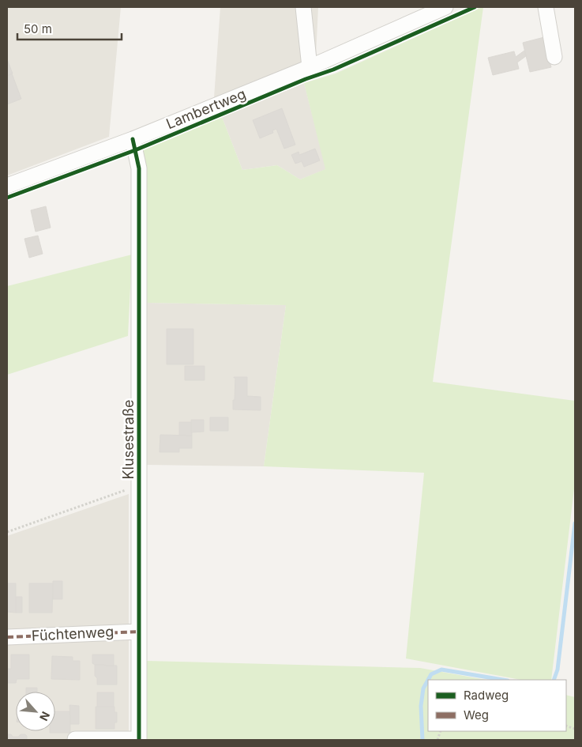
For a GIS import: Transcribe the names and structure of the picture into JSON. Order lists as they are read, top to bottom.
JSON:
{
  "streets": {
    "street": ["Lambertweg", "Klusestraße", "Füchtenweg"]
  },
  "crossings": [
    ["Lambertweg", "Klusestraße"],
    ["Klusestraße", "Füchtenweg"]
  ],
  "legend": ["Radweg", "Weg"],
  "scale_bar": "50 m",
  "north": "bottom right"
}
